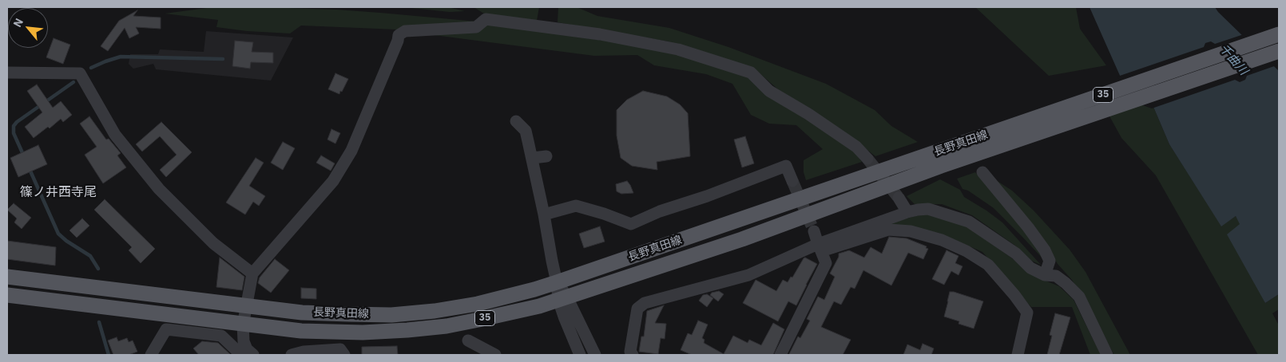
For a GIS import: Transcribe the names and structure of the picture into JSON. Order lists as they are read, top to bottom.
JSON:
{
  "streets": {
    "main road": ["35", "長野真田線"]
  },
  "districts": ["篠ノ井西寺尾"],
  "water": ["千曲川"],
  "north": "top left"
}
